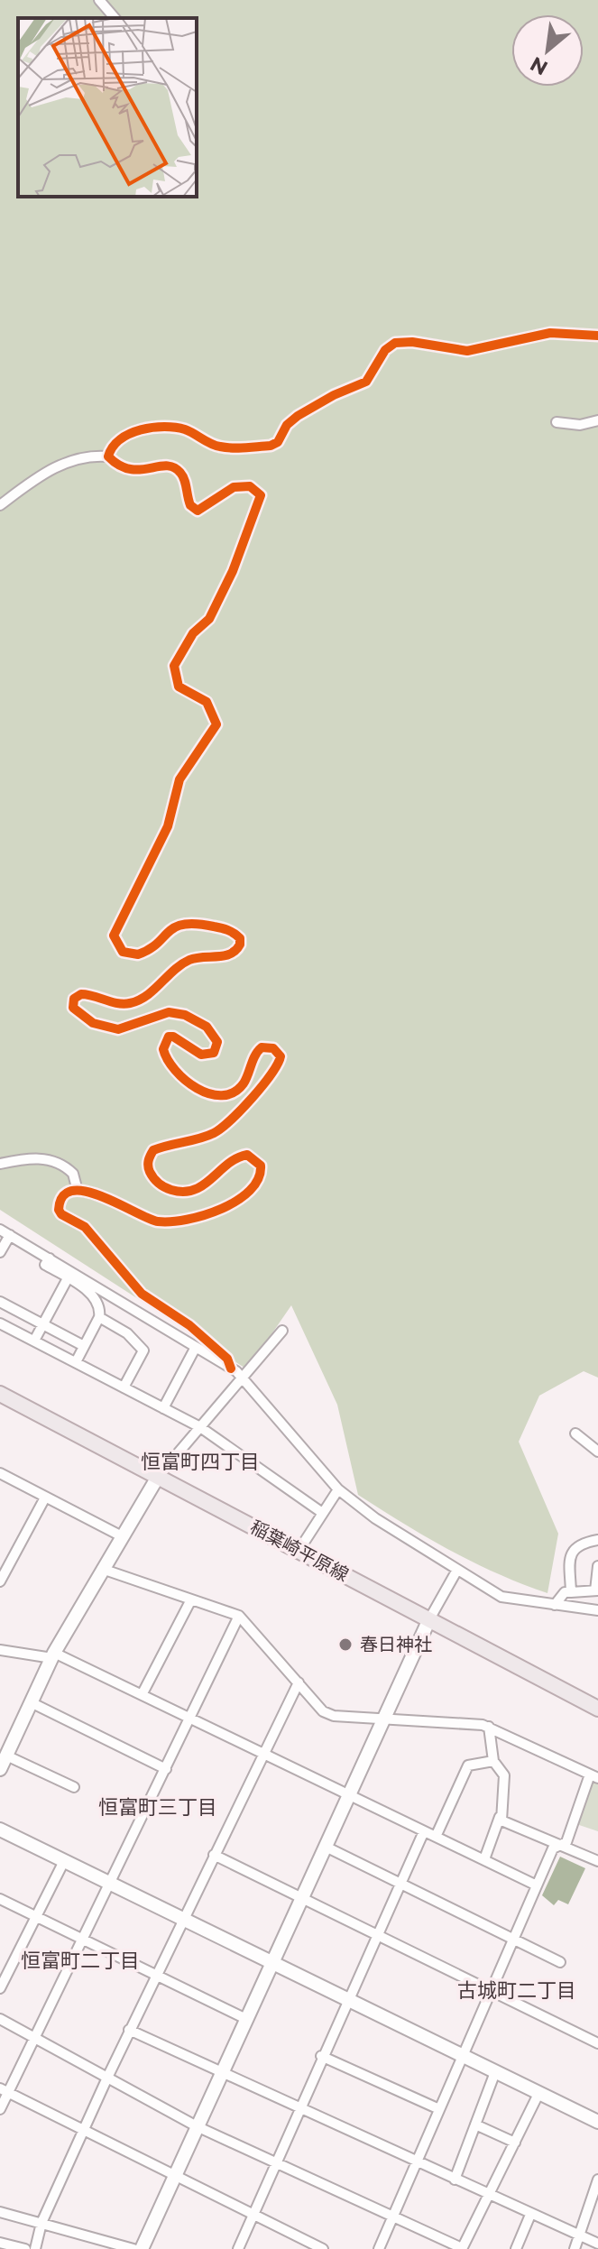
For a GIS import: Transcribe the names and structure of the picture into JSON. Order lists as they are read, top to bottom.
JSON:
{
  "streets": {
    "main road": ["稲葉崎平原線"]
  },
  "districts": [
    "恒富町四丁目",
    "恒富町三丁目",
    "恒富町二丁目",
    "古城町二丁目"
  ],
  "places": ["春日神社"],
  "north": "bottom left"
}
